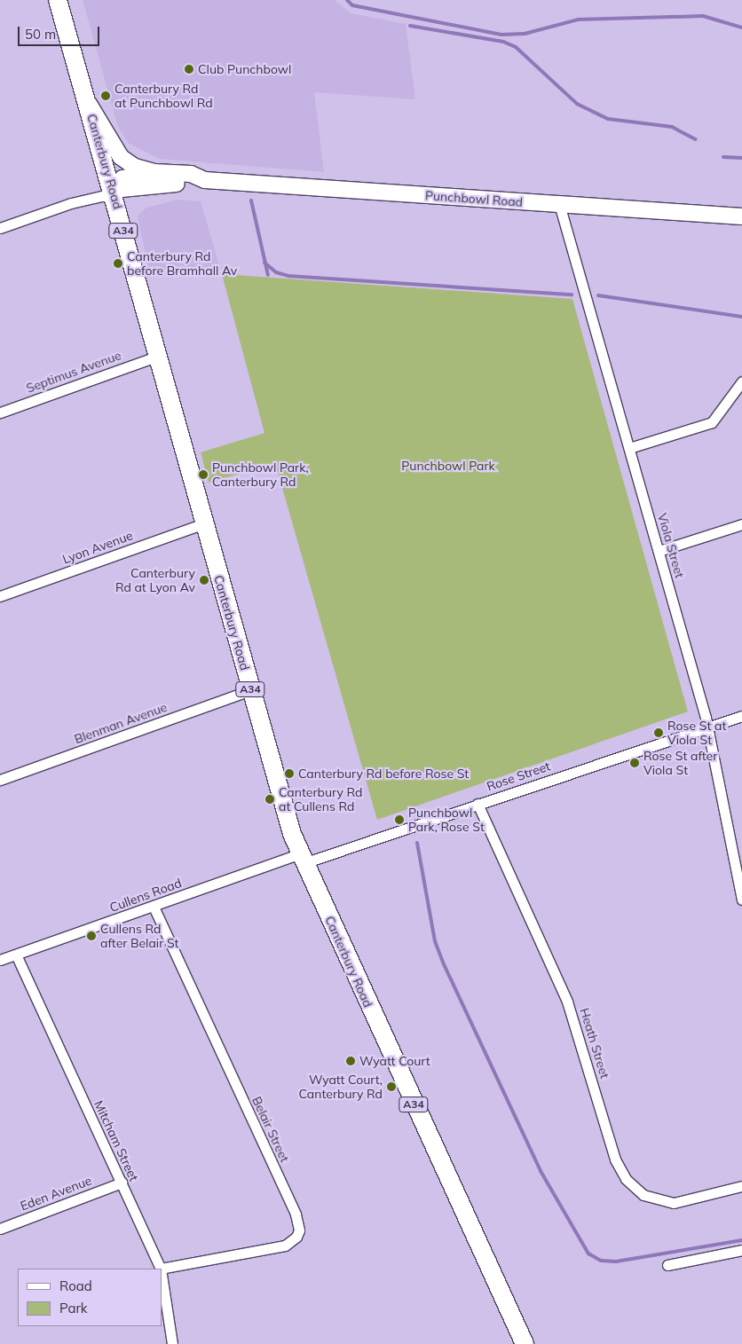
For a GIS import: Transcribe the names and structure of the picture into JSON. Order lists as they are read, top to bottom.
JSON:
{
  "streets": {
    "highway": ["Canterbury Road", "A34"],
    "main road": ["Punchbowl Road"],
    "street": [
      "Septimus Avenue",
      "Viola Street",
      "Lyon Avenue",
      "Blenman Avenue",
      "Rose Street",
      "Cullens Road",
      "Heath Street",
      "Belair Street",
      "Mitcham Street",
      "Eden Avenue"
    ]
  },
  "crossings": [
    ["Canterbury Road", "Punchbowl Road"],
    ["Canterbury Road", "Septimus Avenue"],
    ["Canterbury Road", "Lyon Avenue"],
    ["Canterbury Road", "Blenman Avenue"],
    ["Canterbury Road", "Rose Street"],
    ["Canterbury Road", "Cullens Road"],
    ["Punchbowl Road", "Viola Street"],
    ["Viola Street", "Rose Street"],
    ["Rose Street", "Cullens Road"],
    ["Rose Street", "Heath Street"],
    ["Cullens Road", "Belair Street"],
    ["Cullens Road", "Mitcham Street"],
    ["Belair Street", "Mitcham Street"],
    ["Mitcham Street", "Eden Avenue"]
  ],
  "parks": ["Punchbowl Park"],
  "places": [
    "Club Punchbowl",
    "Canterbury Rd at Punchbowl Rd",
    "Canterbury Rd before Bramhall Av",
    "Punchbowl Park, Canterbury Rd",
    "Canterbury Rd at Lyon Av",
    "Rose St at Viola St",
    "Rose St after Viola St",
    "Canterbury Rd before Rose St",
    "Canterbury Rd at Cullens Rd",
    "Punchbowl Park, Rose St",
    "Cullens Rd after Belair St",
    "Wyatt Court",
    "Wyatt Court, Canterbury Rd"
  ],
  "legend": ["Road", "Park"],
  "scale_bar": "50 m"
}
